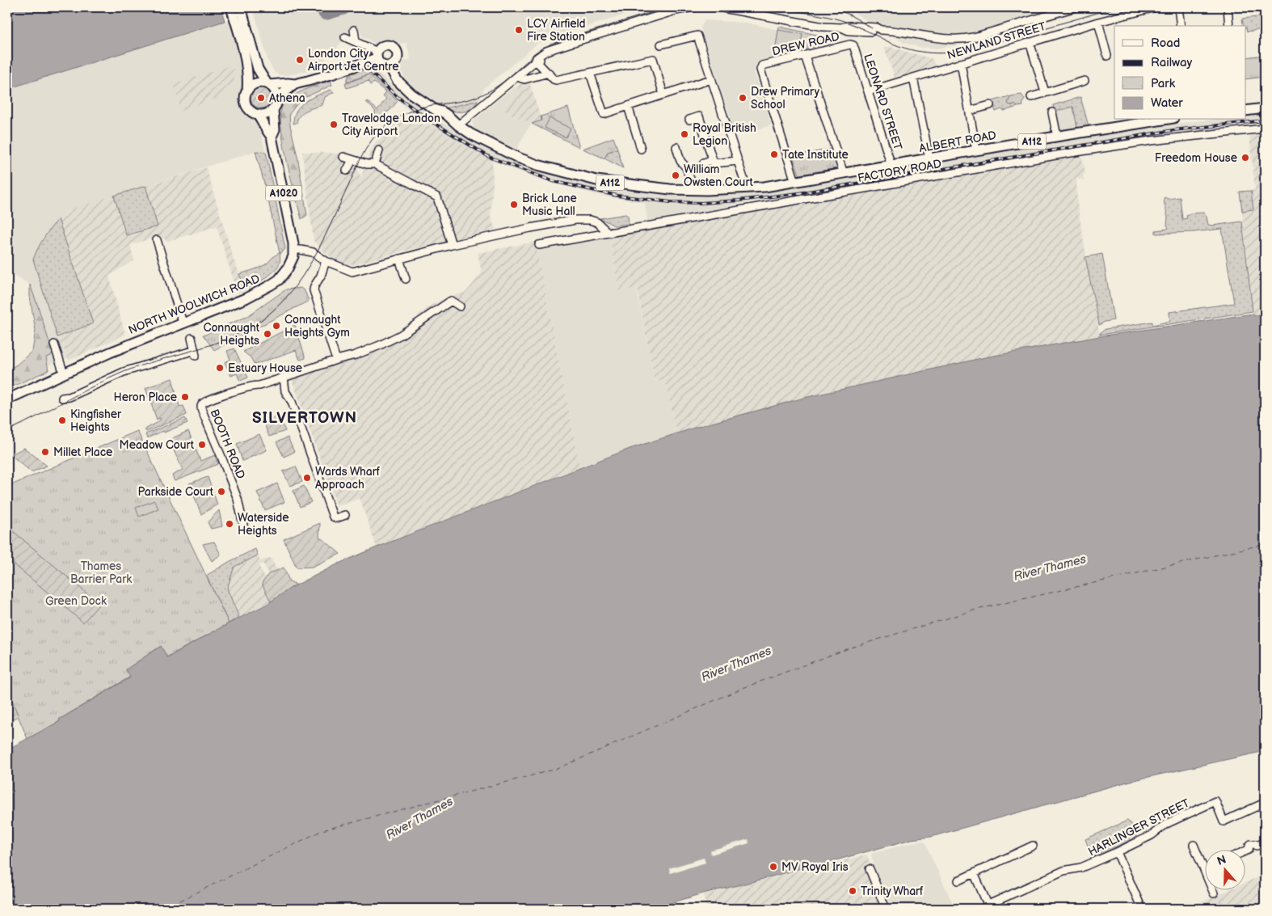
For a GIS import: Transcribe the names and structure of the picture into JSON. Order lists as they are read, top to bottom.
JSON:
{
  "streets": {
    "main road": [
      "ALBERT ROAD",
      "A112",
      "A1020",
      "NORTH WOOLWICH ROAD"
    ],
    "street": [
      "NEWLAND STREET",
      "DREW ROAD",
      "LEONARD STREET",
      "FACTORY ROAD",
      "BOOTH ROAD",
      "HARLINGER STREET"
    ]
  },
  "crossings": [
    ["NEWLAND STREET", "LEONARD STREET"],
    ["DREW ROAD", "LEONARD STREET"],
    ["DREW ROAD", "ALBERT ROAD"],
    ["LEONARD STREET", "ALBERT ROAD"],
    ["ALBERT ROAD", "A112"],
    ["A1020", "NORTH WOOLWICH ROAD"]
  ],
  "districts": ["SILVERTOWN"],
  "water": ["River Thames"],
  "parks": ["Thames Barrier Park", "Green Dock"],
  "places": [
    "LCY Airfield Fire Station",
    "London City Airport Jet Centre",
    "Athena",
    "Drew Primary School",
    "Travelodge London City Airport",
    "Royal British Legion",
    "Tate Institute",
    "Freedom House",
    "William Owsten Court",
    "Brick Lane Music Hall",
    "Connaught Heights Gym",
    "Connaught Heights",
    "Estuary House",
    "Heron Place",
    "Kingfisher Heights",
    "Meadow Court",
    "Millet Place",
    "Wards Wharf Approach",
    "Parkside Court",
    "Waterside Heights",
    "MV Royal Iris",
    "Trinity Wharf"
  ],
  "legend": [
    "Road",
    "Railway",
    "Park",
    "Water"
  ],
  "north": "top"
}
